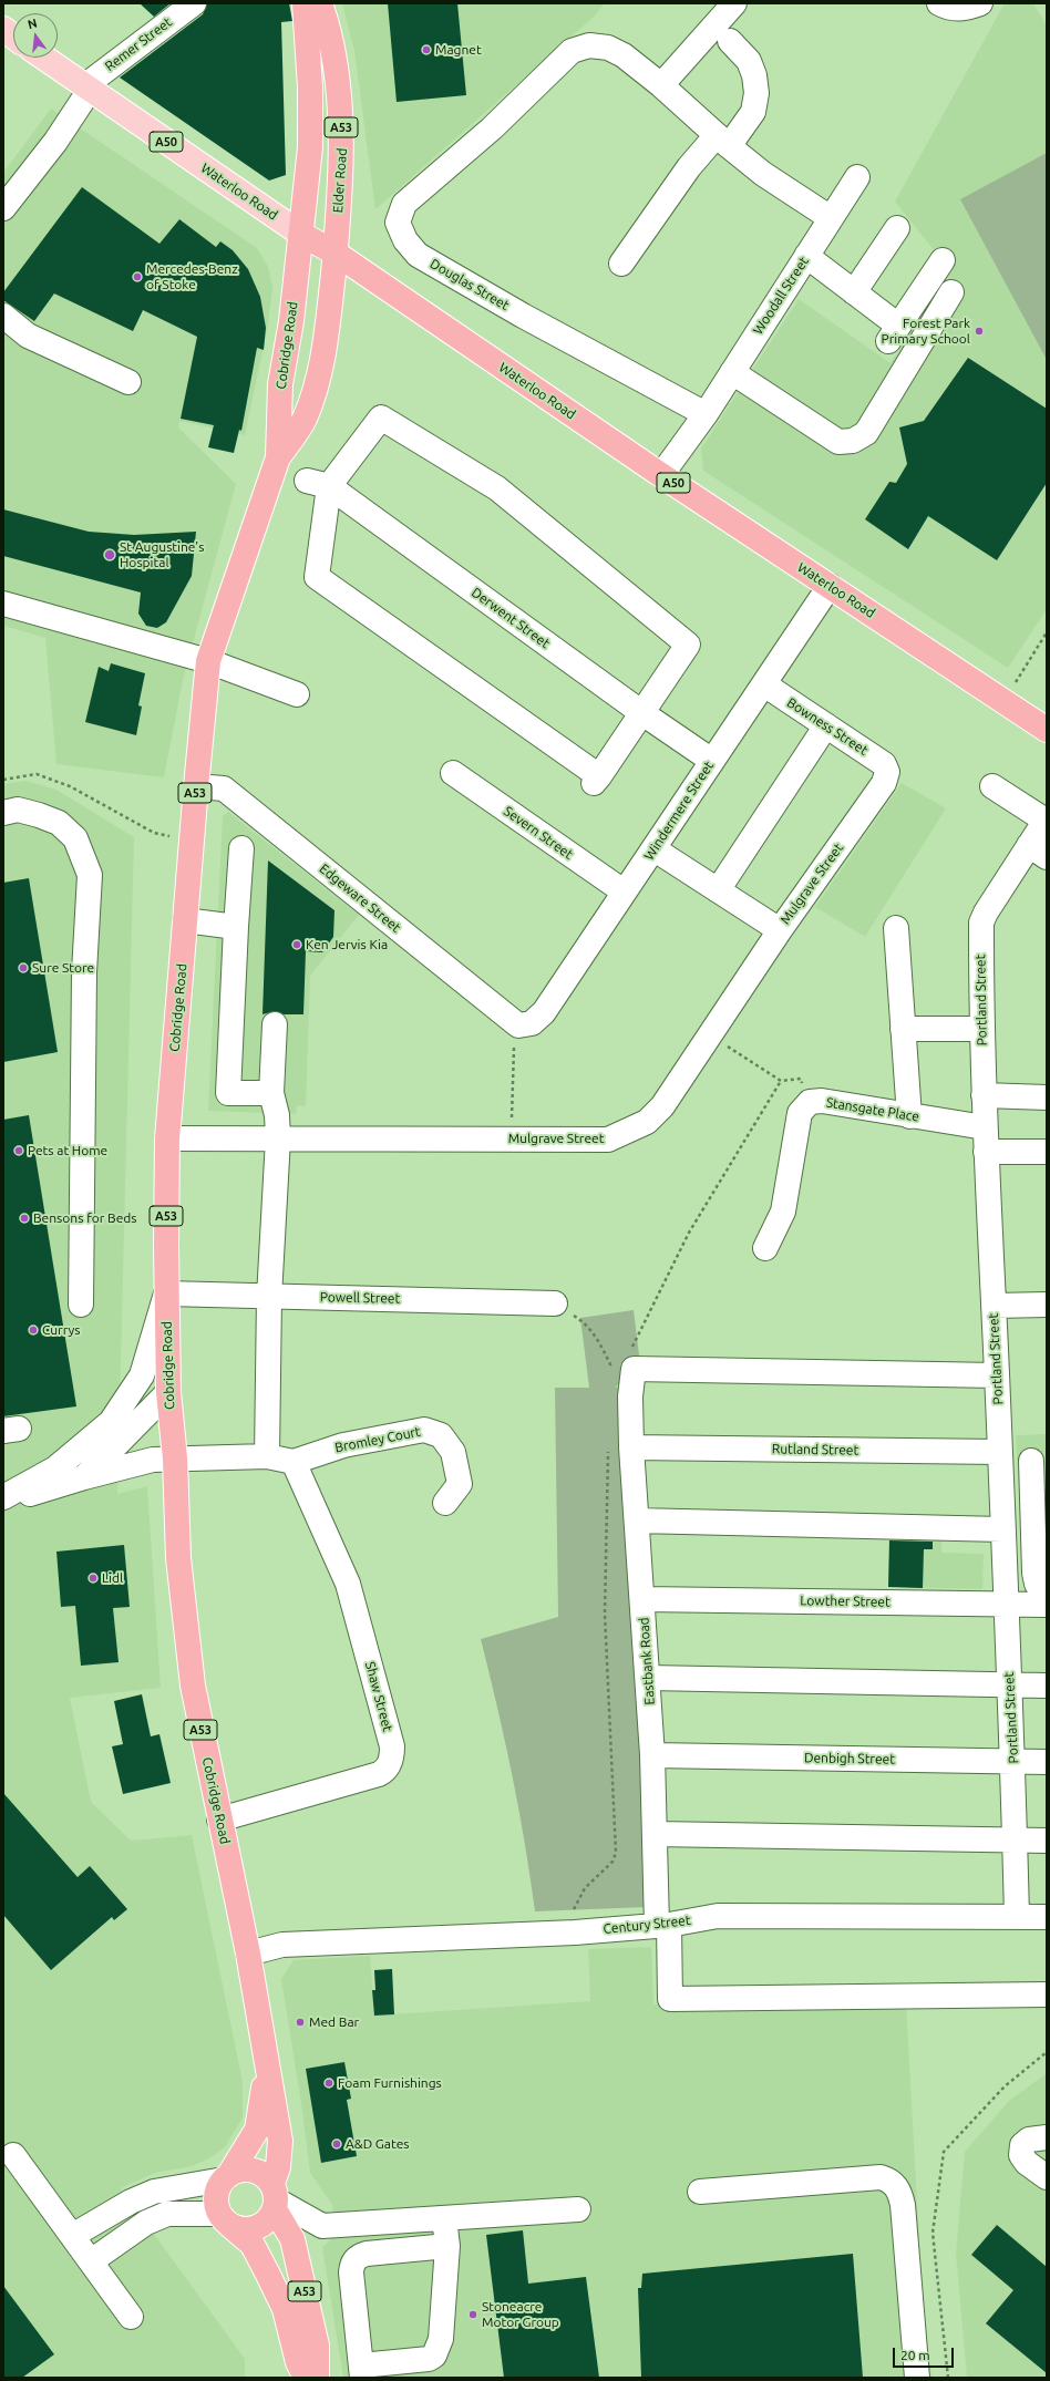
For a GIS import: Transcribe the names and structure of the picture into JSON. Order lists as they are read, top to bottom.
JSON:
{
  "streets": {
    "highway": [
      "A53",
      "A50",
      "Elder Road",
      "Waterloo Road",
      "Cobridge Road"
    ],
    "street": [
      "Remer Street",
      "Douglas Street",
      "Woodall Street",
      "Derwent Street",
      "Bowness Street",
      "Windermere Street",
      "Severn Street",
      "Mulgrave Street",
      "Edgeware Street",
      "Portland Street",
      "Stansgate Place",
      "Powell Street",
      "Bromley Court",
      "Rutland Street",
      "Lowther Street",
      "Eastbank Road",
      "Shaw Street",
      "Denbigh Street",
      "Century Street"
    ]
  },
  "crossings": [
    ["Remer Street", "Waterloo Road"],
    ["A53", "Waterloo Road"],
    ["A53", "Cobridge Road"],
    ["Elder Road", "Waterloo Road"],
    ["Elder Road", "Cobridge Road"],
    ["Waterloo Road", "Cobridge Road"],
    ["Waterloo Road", "Windermere Street"],
    ["Douglas Street", "Woodall Street"],
    ["Cobridge Road", "Mulgrave Street"],
    ["Cobridge Road", "Edgeware Street"],
    ["Cobridge Road", "Powell Street"],
    ["Cobridge Road", "Shaw Street"],
    ["Cobridge Road", "Century Street"],
    ["Derwent Street", "Windermere Street"],
    ["Bowness Street", "Windermere Street"],
    ["Bowness Street", "Mulgrave Street"],
    ["Windermere Street", "Severn Street"],
    ["Windermere Street", "Edgeware Street"],
    ["Portland Street", "Stansgate Place"],
    ["Portland Street", "Rutland Street"],
    ["Portland Street", "Lowther Street"],
    ["Portland Street", "Eastbank Road"],
    ["Portland Street", "Denbigh Street"],
    ["Portland Street", "Century Street"],
    ["Bromley Court", "Shaw Street"],
    ["Rutland Street", "Eastbank Road"],
    ["Lowther Street", "Eastbank Road"],
    ["Eastbank Road", "Denbigh Street"],
    ["Eastbank Road", "Century Street"]
  ],
  "places": [
    "Magnet",
    "Mercedes-Benz of Stoke",
    "Forest Park Primary School",
    "St Augustine's Hospital",
    "Ken Jervis Kia",
    "Sure Store",
    "Pets at Home",
    "Bensons for Beds",
    "Currys",
    "Lidl",
    "Med Bar",
    "Foam Furnishings",
    "A&D Gates",
    "Stoneacre Motor Group"
  ],
  "scale_bar": "20 m",
  "north": "top"
}
